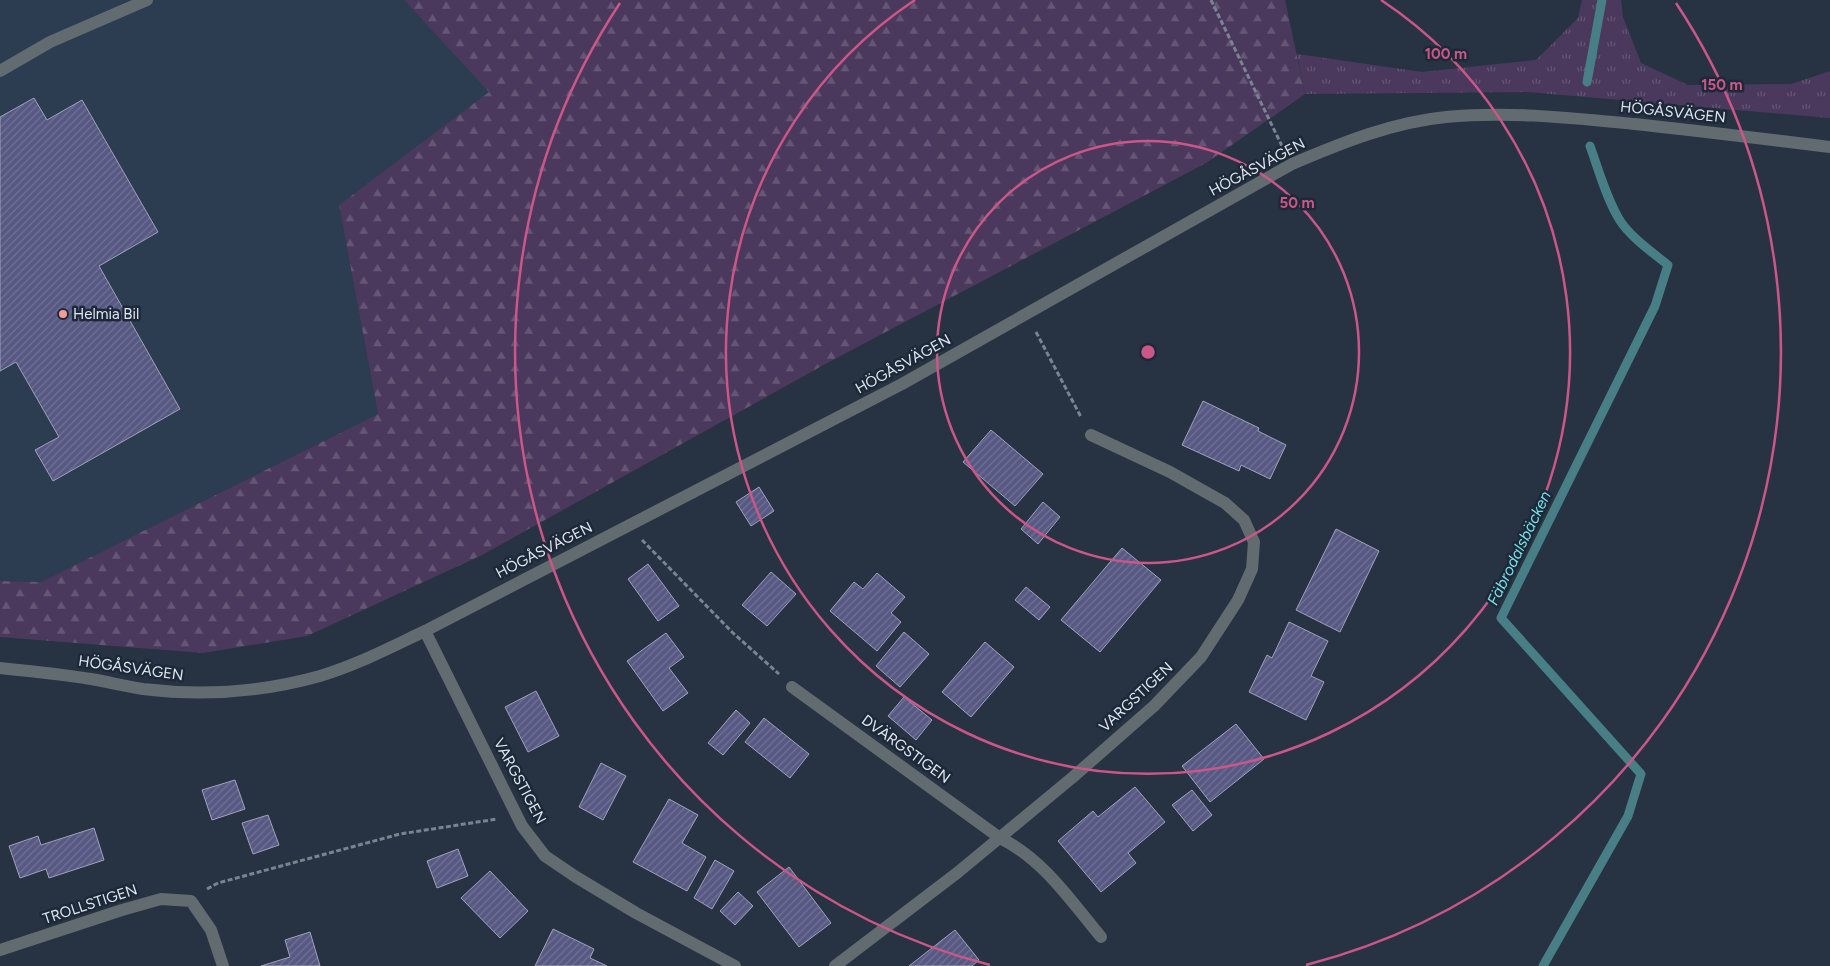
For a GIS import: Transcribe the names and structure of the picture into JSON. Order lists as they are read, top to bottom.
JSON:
{
  "streets": {
    "street": [
      "HÖGÅSVÄGEN",
      "VARGSTIGEN",
      "DVÄRGSTIGEN",
      "TROLLSTIGEN"
    ]
  },
  "crossings": [
    ["HÖGÅSVÄGEN", "VARGSTIGEN"],
    ["VARGSTIGEN", "DVÄRGSTIGEN"]
  ],
  "water": ["Fäbrodalsbäcken"],
  "places": ["Helmia Bil"],
  "rings": ["100 m", "150 m", "50 m"]
}
